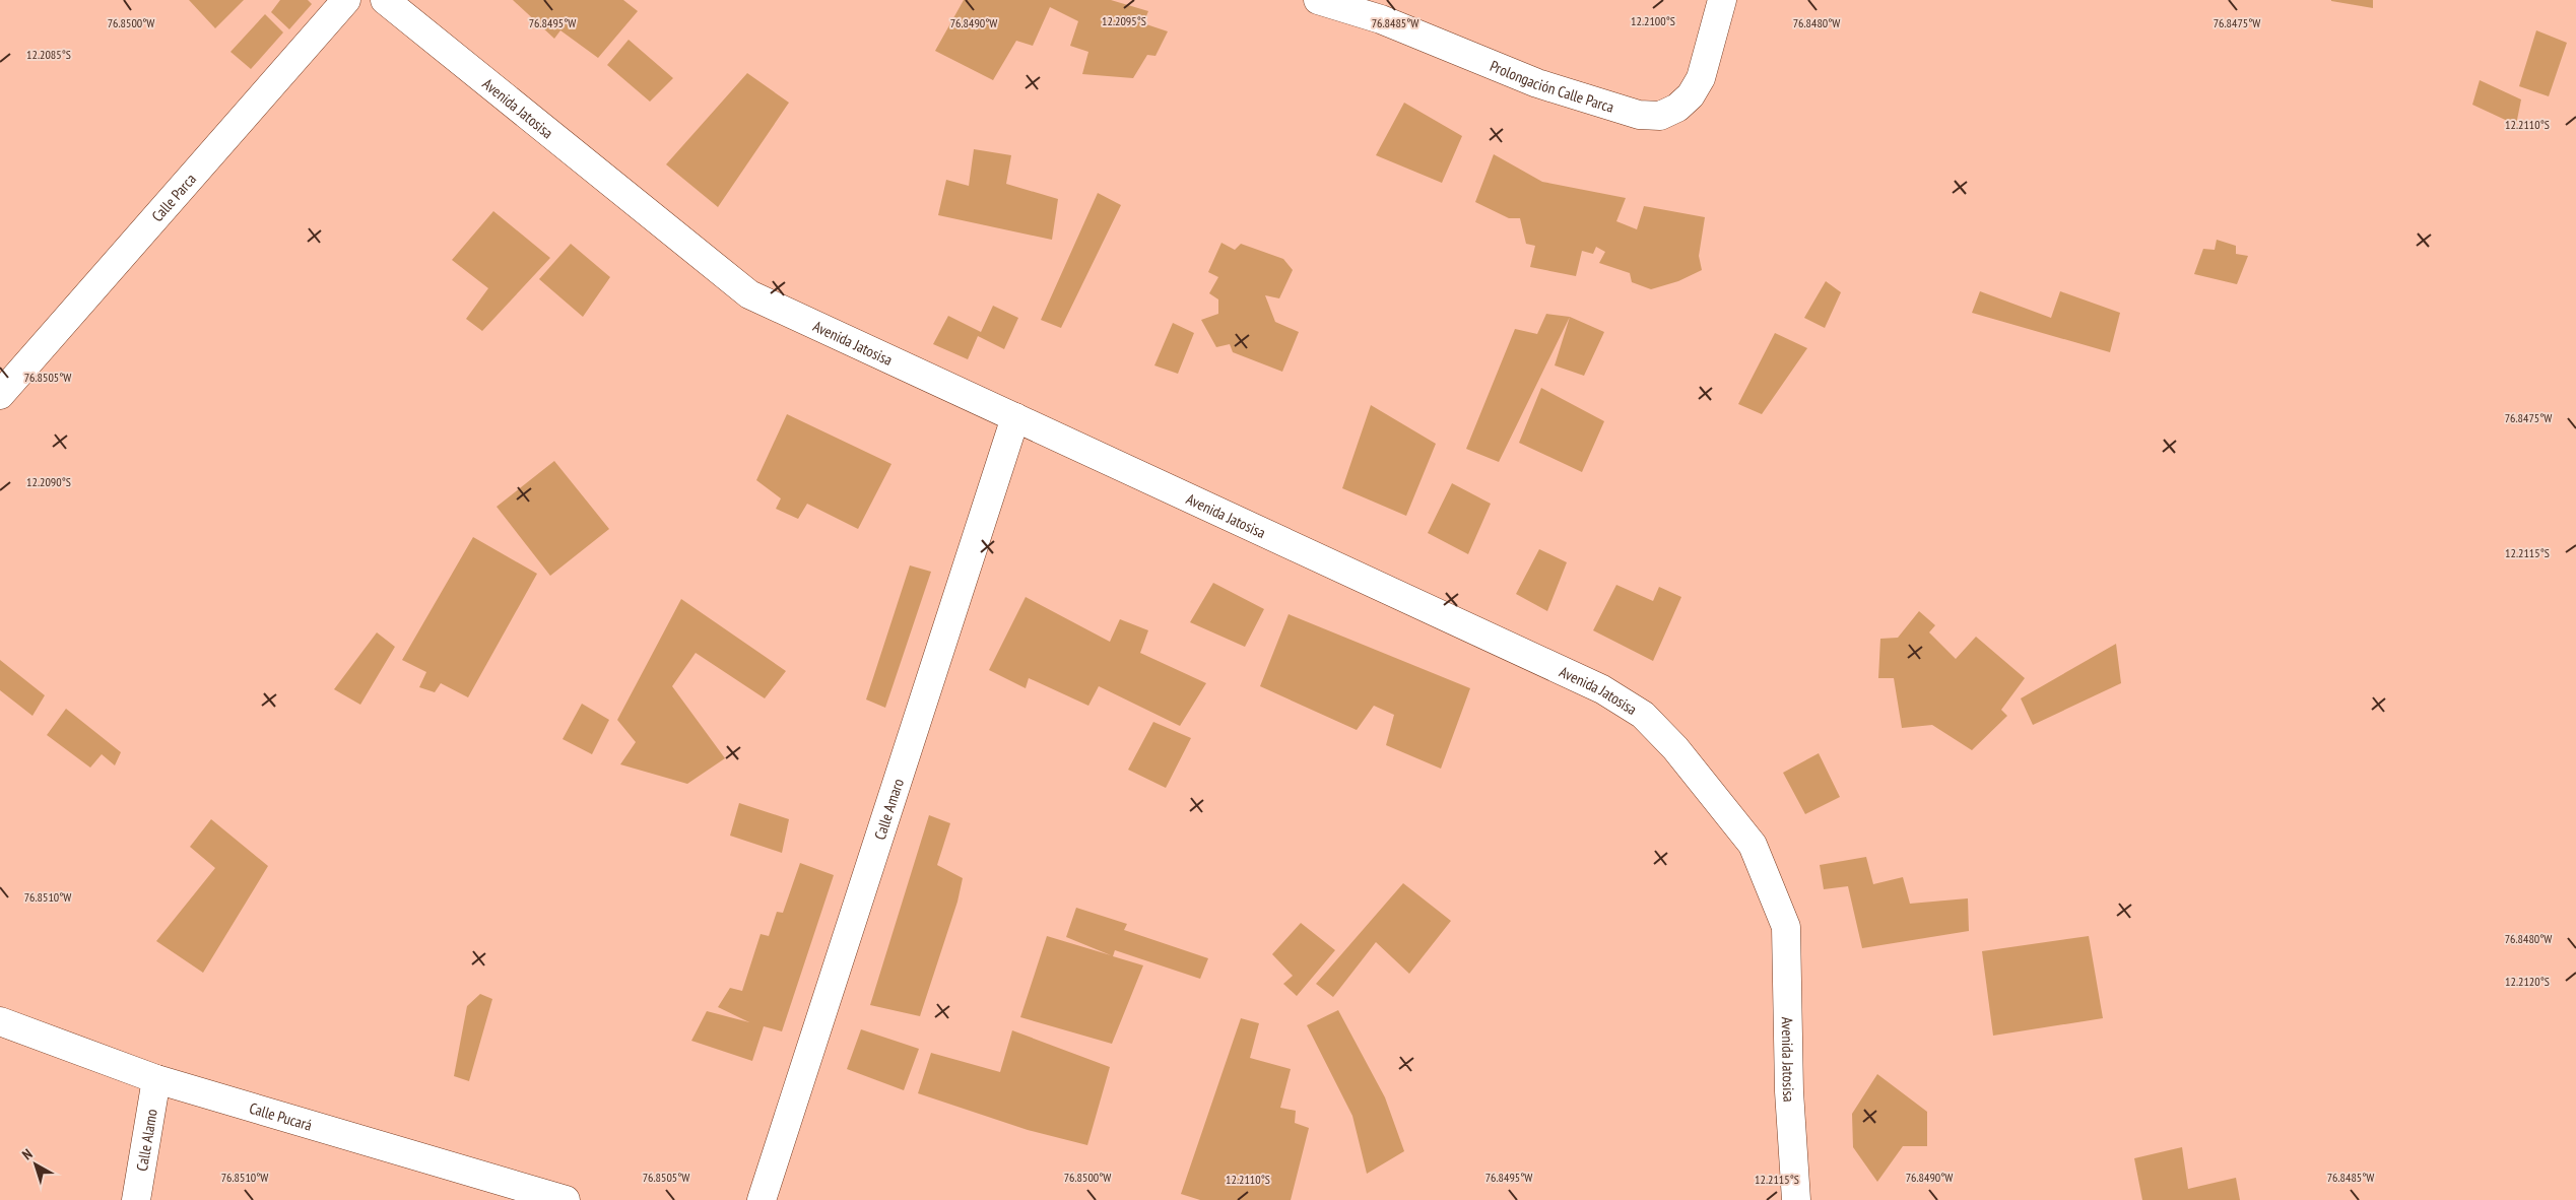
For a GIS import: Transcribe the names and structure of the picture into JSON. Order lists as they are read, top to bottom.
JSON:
{
  "streets": {
    "street": [
      "Prolongación Calle Parca",
      "Avenida Jatosisa",
      "Calle Parca",
      "Calle Amaro",
      "Calle Pucará",
      "Calle Alamo"
    ]
  },
  "crossings": [
    ["Avenida Jatosisa", "Calle Amaro"],
    ["Calle Pucará", "Calle Alamo"]
  ],
  "north": "top left",
  "coordinates": [
    "12.2095°S",
    "12.2100°S",
    "76.8500°W",
    "76.8495°W",
    "76.8490°W",
    "76.8485°W",
    "76.8480°W",
    "76.8475°W",
    "12.2085°S",
    "12.2110°S",
    "76.8505°W",
    "12.2090°S",
    "12.2115°S",
    "76.8510°W",
    "12.2120°S"
  ]
}
